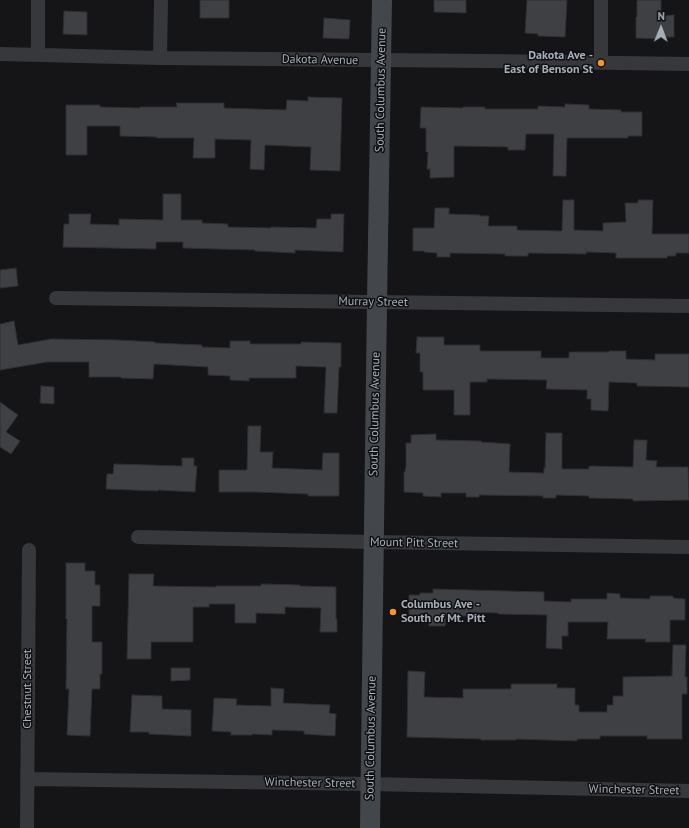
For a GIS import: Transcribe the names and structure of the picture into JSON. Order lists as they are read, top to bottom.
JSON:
{
  "streets": {
    "main road": ["South Columbus Avenue"],
    "street": [
      "Dakota Avenue",
      "Murray Street",
      "Mount Pitt Street",
      "Chestnut Street",
      "Winchester Street"
    ]
  },
  "crossings": [
    ["Dakota Avenue", "South Columbus Avenue"],
    ["South Columbus Avenue", "Murray Street"],
    ["South Columbus Avenue", "Mount Pitt Street"],
    ["South Columbus Avenue", "Winchester Street"],
    ["Chestnut Street", "Winchester Street"]
  ],
  "places": ["Dakota Ave - East of Benson St", "Columbus Ave - South of Mt. Pitt"],
  "north": "top"
}
